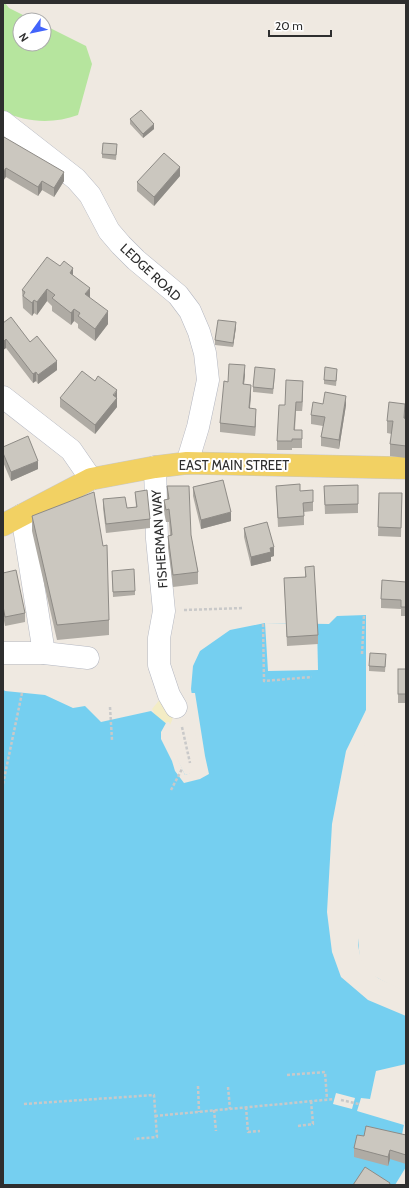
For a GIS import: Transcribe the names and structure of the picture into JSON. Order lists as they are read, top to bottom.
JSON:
{
  "streets": {
    "main road": ["EAST MAIN STREET"],
    "street": ["LEDGE ROAD", "FISHERMAN WAY"]
  },
  "crossings": [
    ["LEDGE ROAD", "EAST MAIN STREET"],
    ["EAST MAIN STREET", "FISHERMAN WAY"]
  ],
  "scale_bar": "20 m",
  "north": "bottom left"
}
